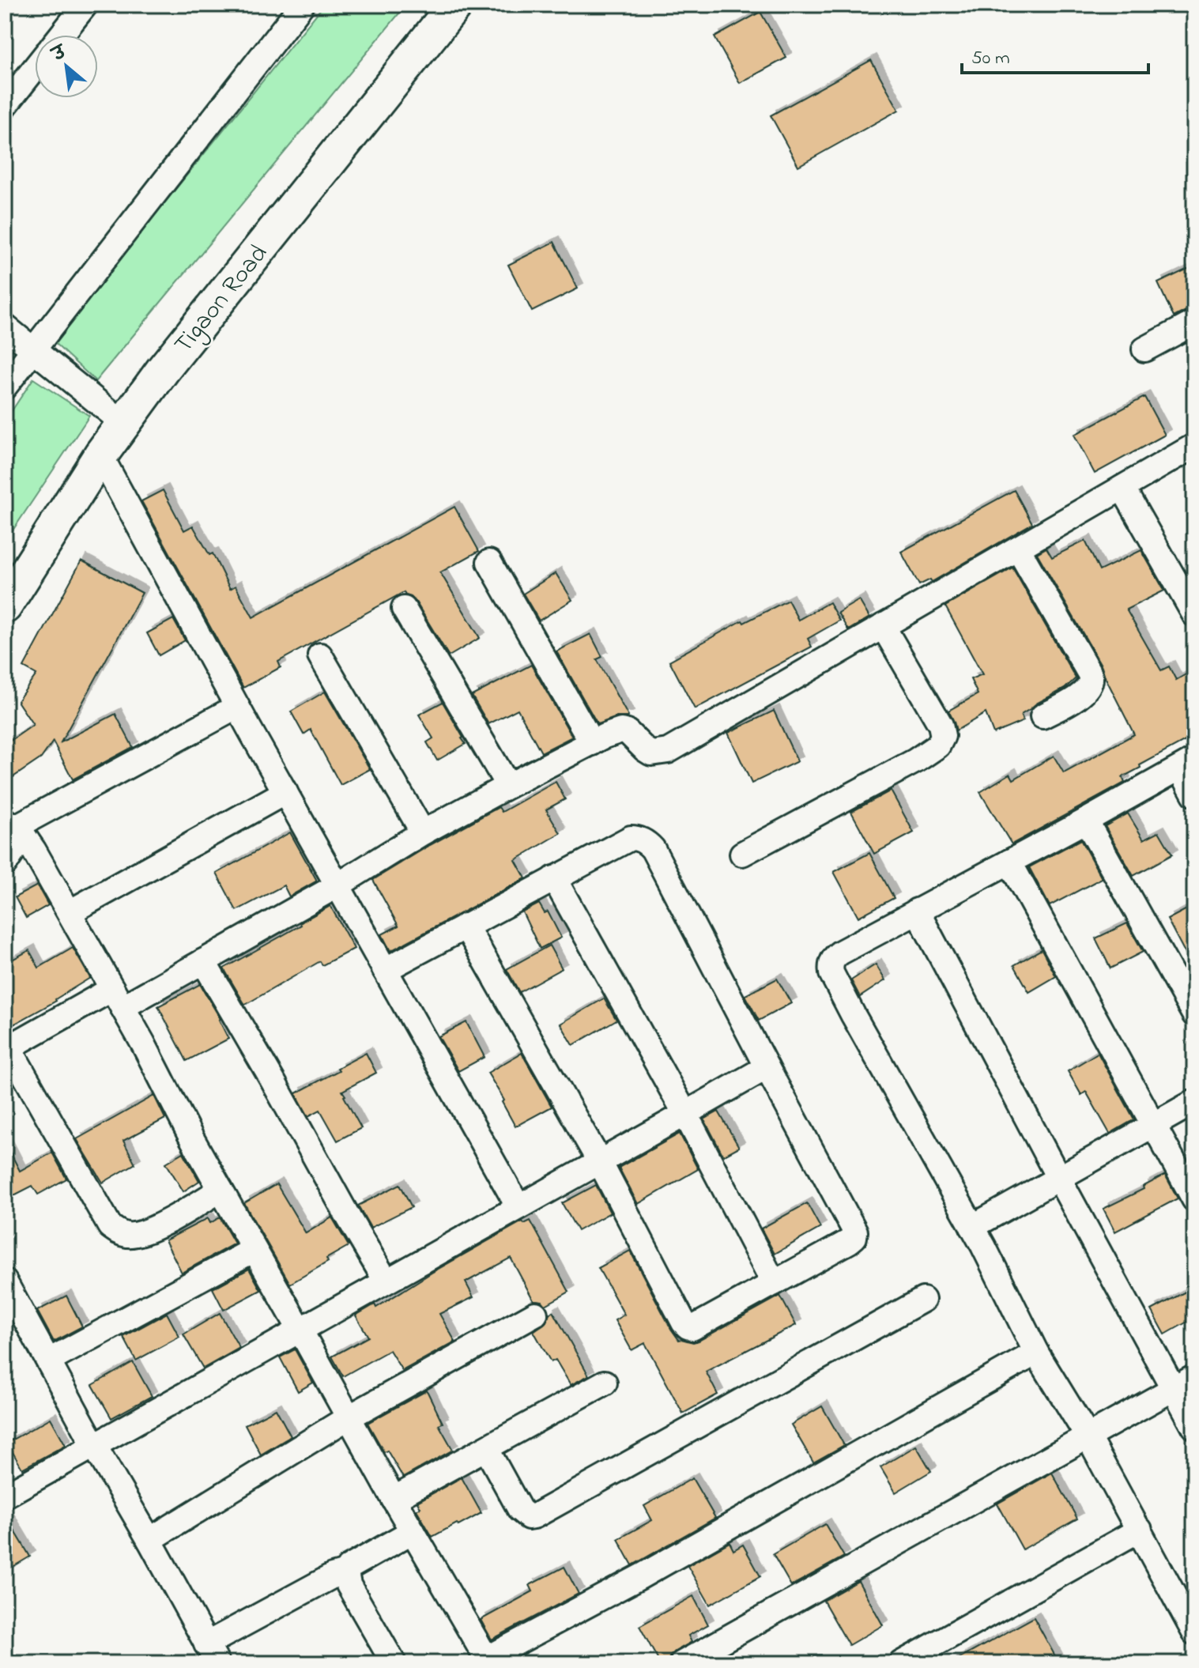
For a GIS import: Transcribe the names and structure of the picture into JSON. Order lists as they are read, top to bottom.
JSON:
{
  "streets": {
    "street": ["Tigaon Road"]
  },
  "scale_bar": "50 m",
  "north": "top left"
}
